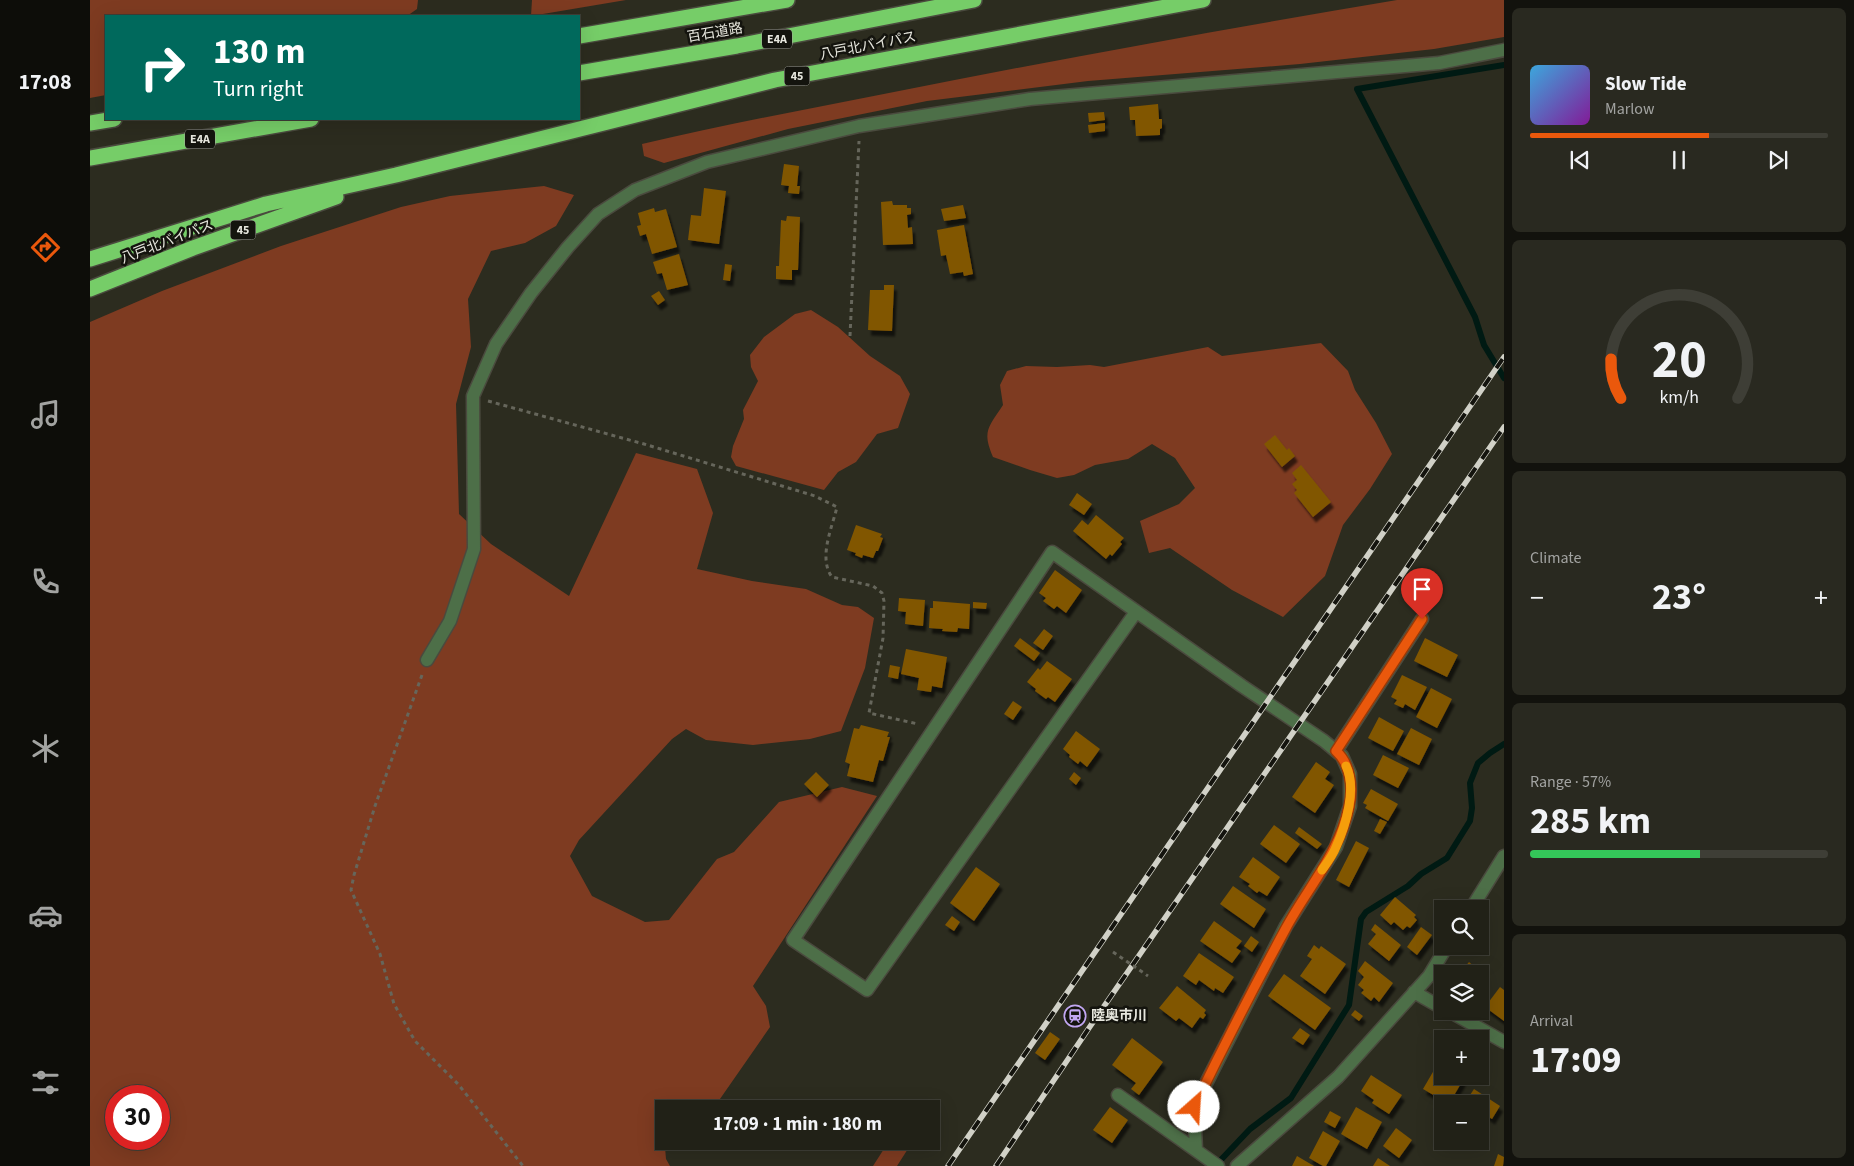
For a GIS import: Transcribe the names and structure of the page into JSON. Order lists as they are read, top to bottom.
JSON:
{
  "streets": {
    "highway": [
      "百石道路",
      "E4A",
      "八戸北バイパス",
      "45"
    ]
  },
  "places": {
    "station": ["陸奥市川"]
  },
  "page": {
    "tabs": "17:08",
    "turn": ["130 m", "Turn right"],
    "song": ["Slow Tide", "Marlow"],
    "tile": [
      "Climate",
      ["Range · 57%", "285 km"],
      ["Arrival", "17:09"]
    ],
    "heat": ["−", "23°", "+"],
    "map_buttons": ["+", "−"],
    "limit": "30",
    "trip": "17:09 · 1 min · 180 m",
    "gauge": ["20", "km/h"]
  }
}
